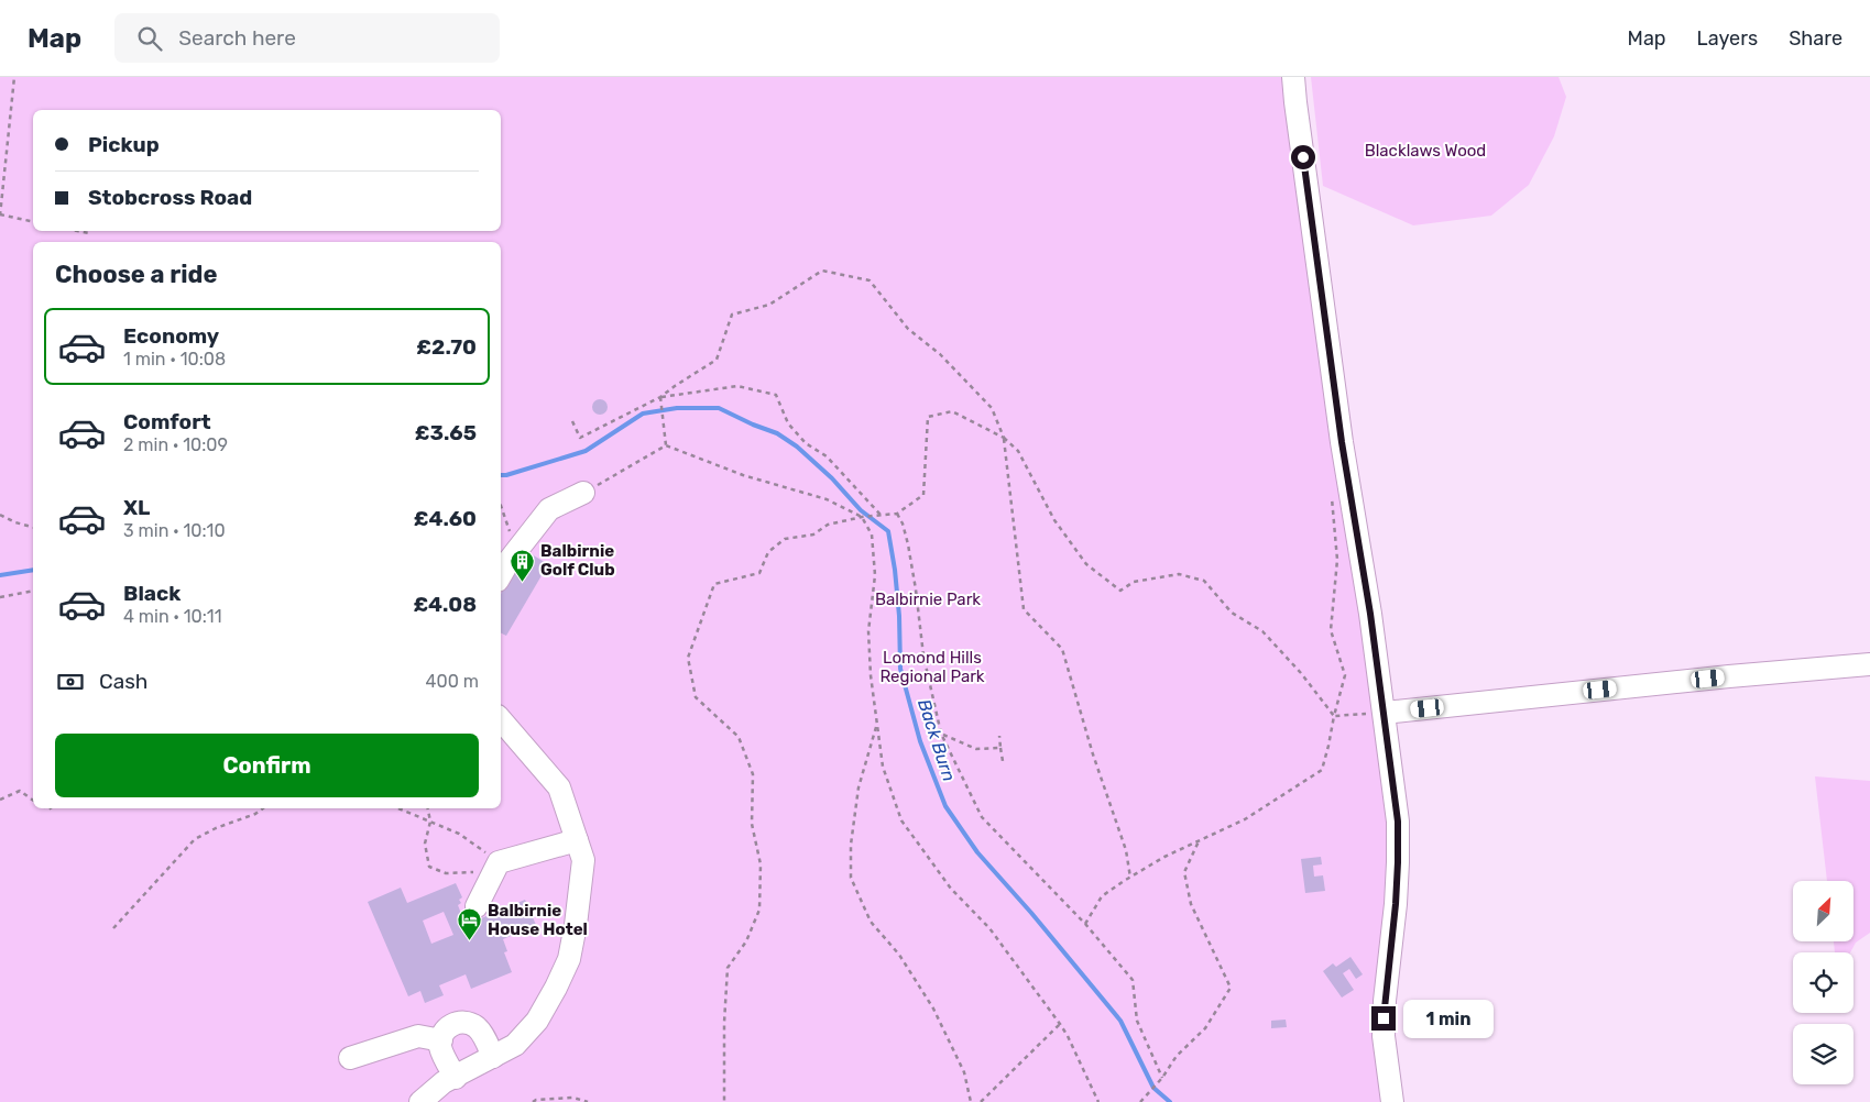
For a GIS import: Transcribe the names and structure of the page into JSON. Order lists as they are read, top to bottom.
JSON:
{
  "water": ["Back Burn"],
  "parks": ["Blacklaws Wood", "Balbirnie Park", "Lomond Hills Regional Park"],
  "places": {
    "building": ["Balbirnie Golf Club"],
    "hotel": ["Balbirnie House Hotel"]
  },
  "north": "top right",
  "page": {
    "header": "Map",
    "search": "Search here",
    "nav": ["Map", "Layers", "Share"],
    "banner": ["Pickup", "Stobcross Road"],
    "heading": "Choose a ride",
    "list": [
      {
        "name": "Economy",
        "note": "1 min · 10:08",
        "value": "£2.70"
      },
      {
        "name": "Comfort",
        "note": "2 min · 10:09",
        "value": "£3.65"
      },
      {
        "name": "XL",
        "note": "3 min · 10:10",
        "value": "£4.60"
      },
      {
        "name": "Black",
        "note": "4 min · 10:11",
        "value": "£4.08"
      }
    ],
    "pay": ["Cash", "400 m"],
    "buttons": "Confirm",
    "bubble": "1 min"
  }
}
